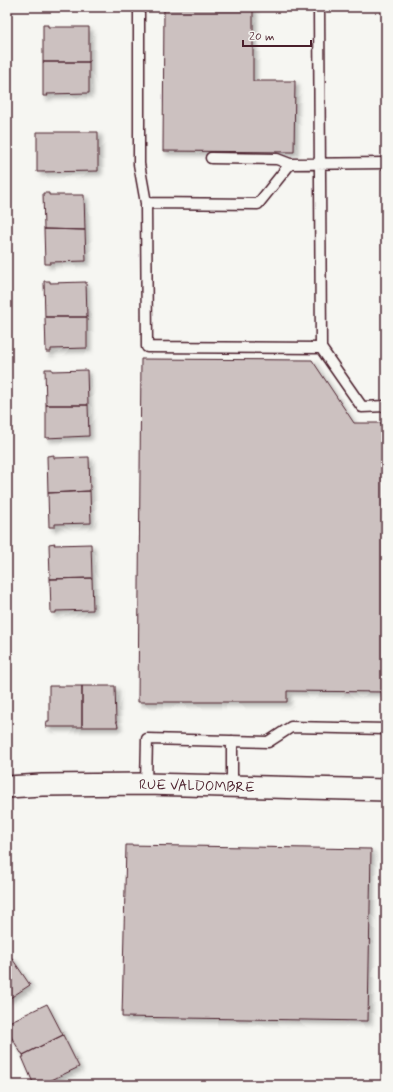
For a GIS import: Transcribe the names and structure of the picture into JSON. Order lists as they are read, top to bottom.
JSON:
{
  "streets": {
    "street": ["RUE VALDOMBRE"]
  },
  "scale_bar": "20 m"
}
